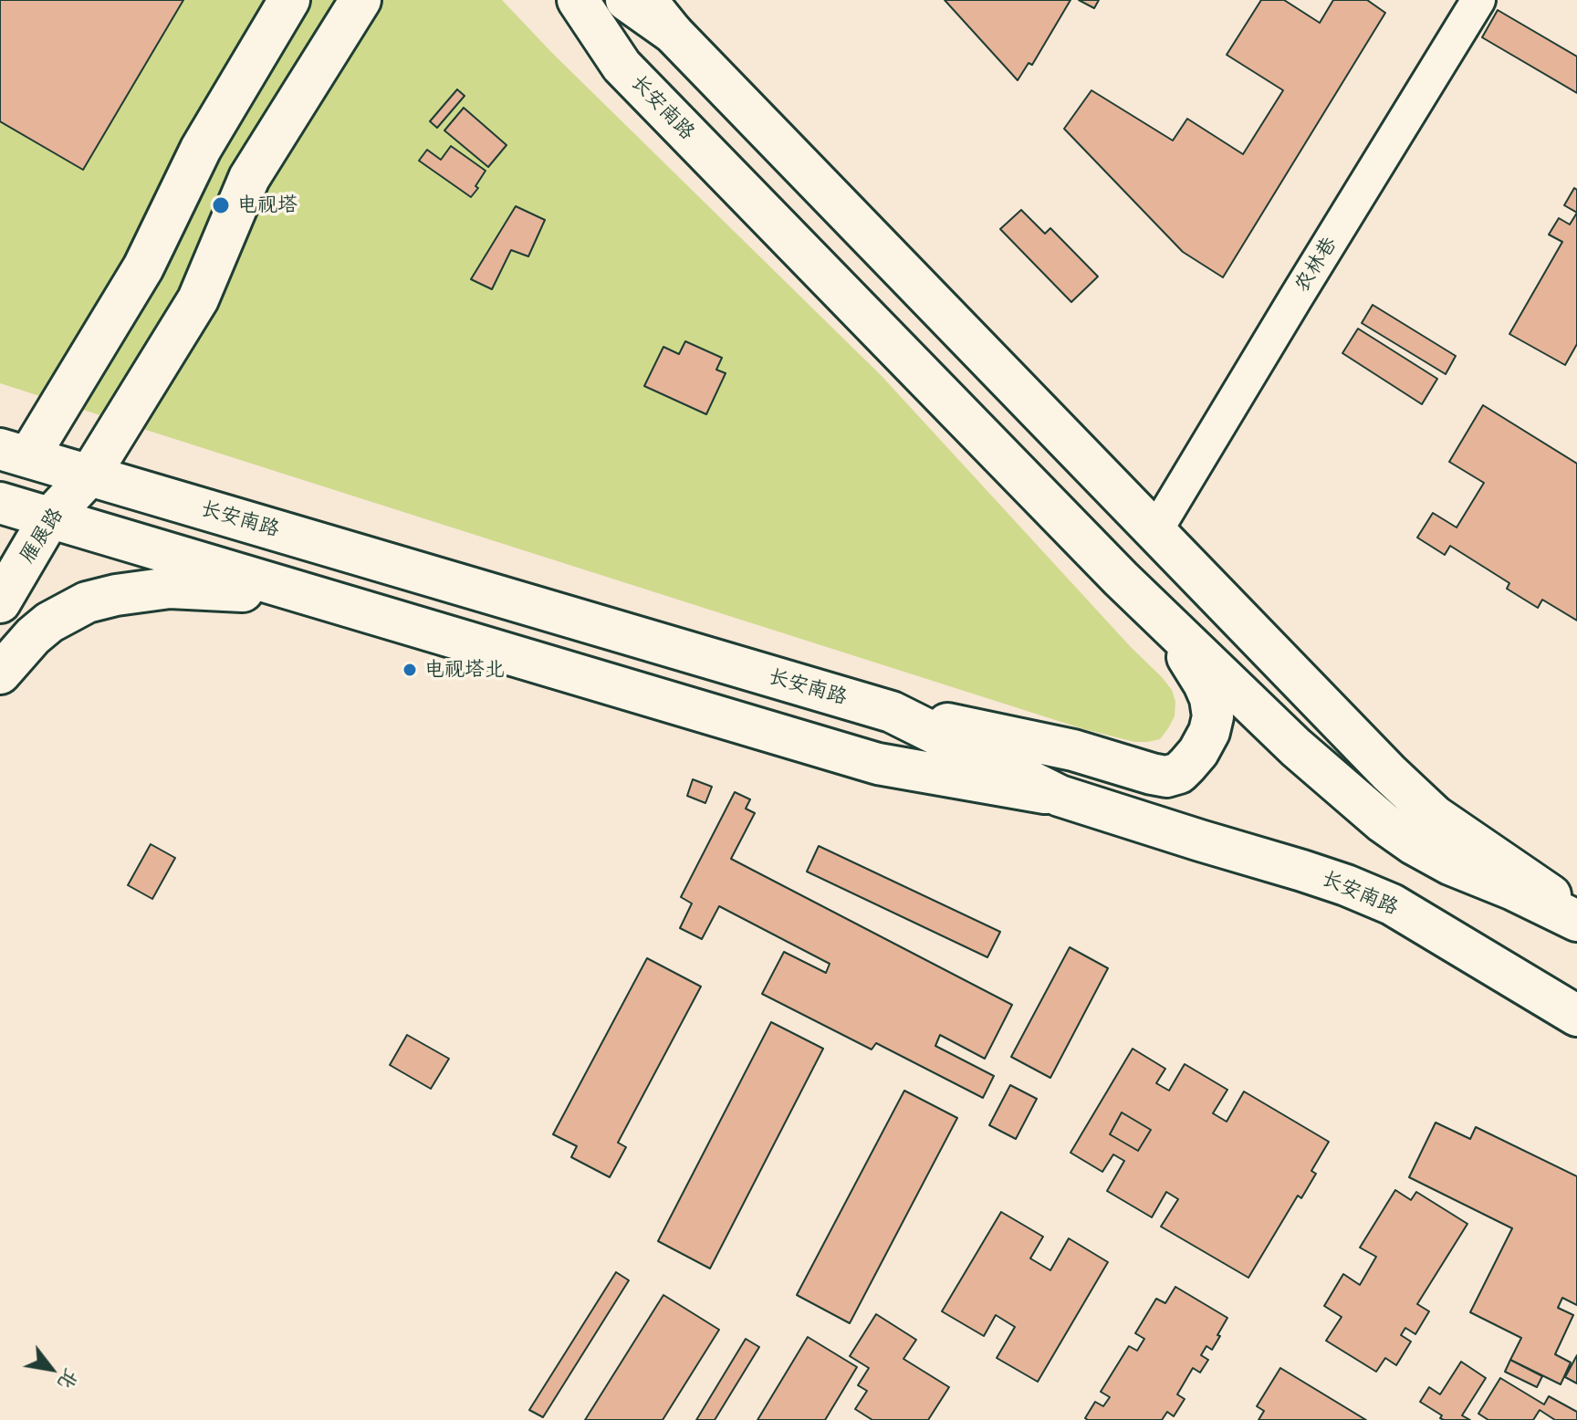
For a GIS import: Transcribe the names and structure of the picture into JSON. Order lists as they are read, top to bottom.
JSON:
{
  "streets": {
    "main road": ["长安南路", "雁展路"],
    "street": ["农林巷"]
  },
  "crossings": [
    ["长安南路", "雁展路"]
  ],
  "places": ["电视塔", "电视塔北"],
  "north": "bottom right"
}
